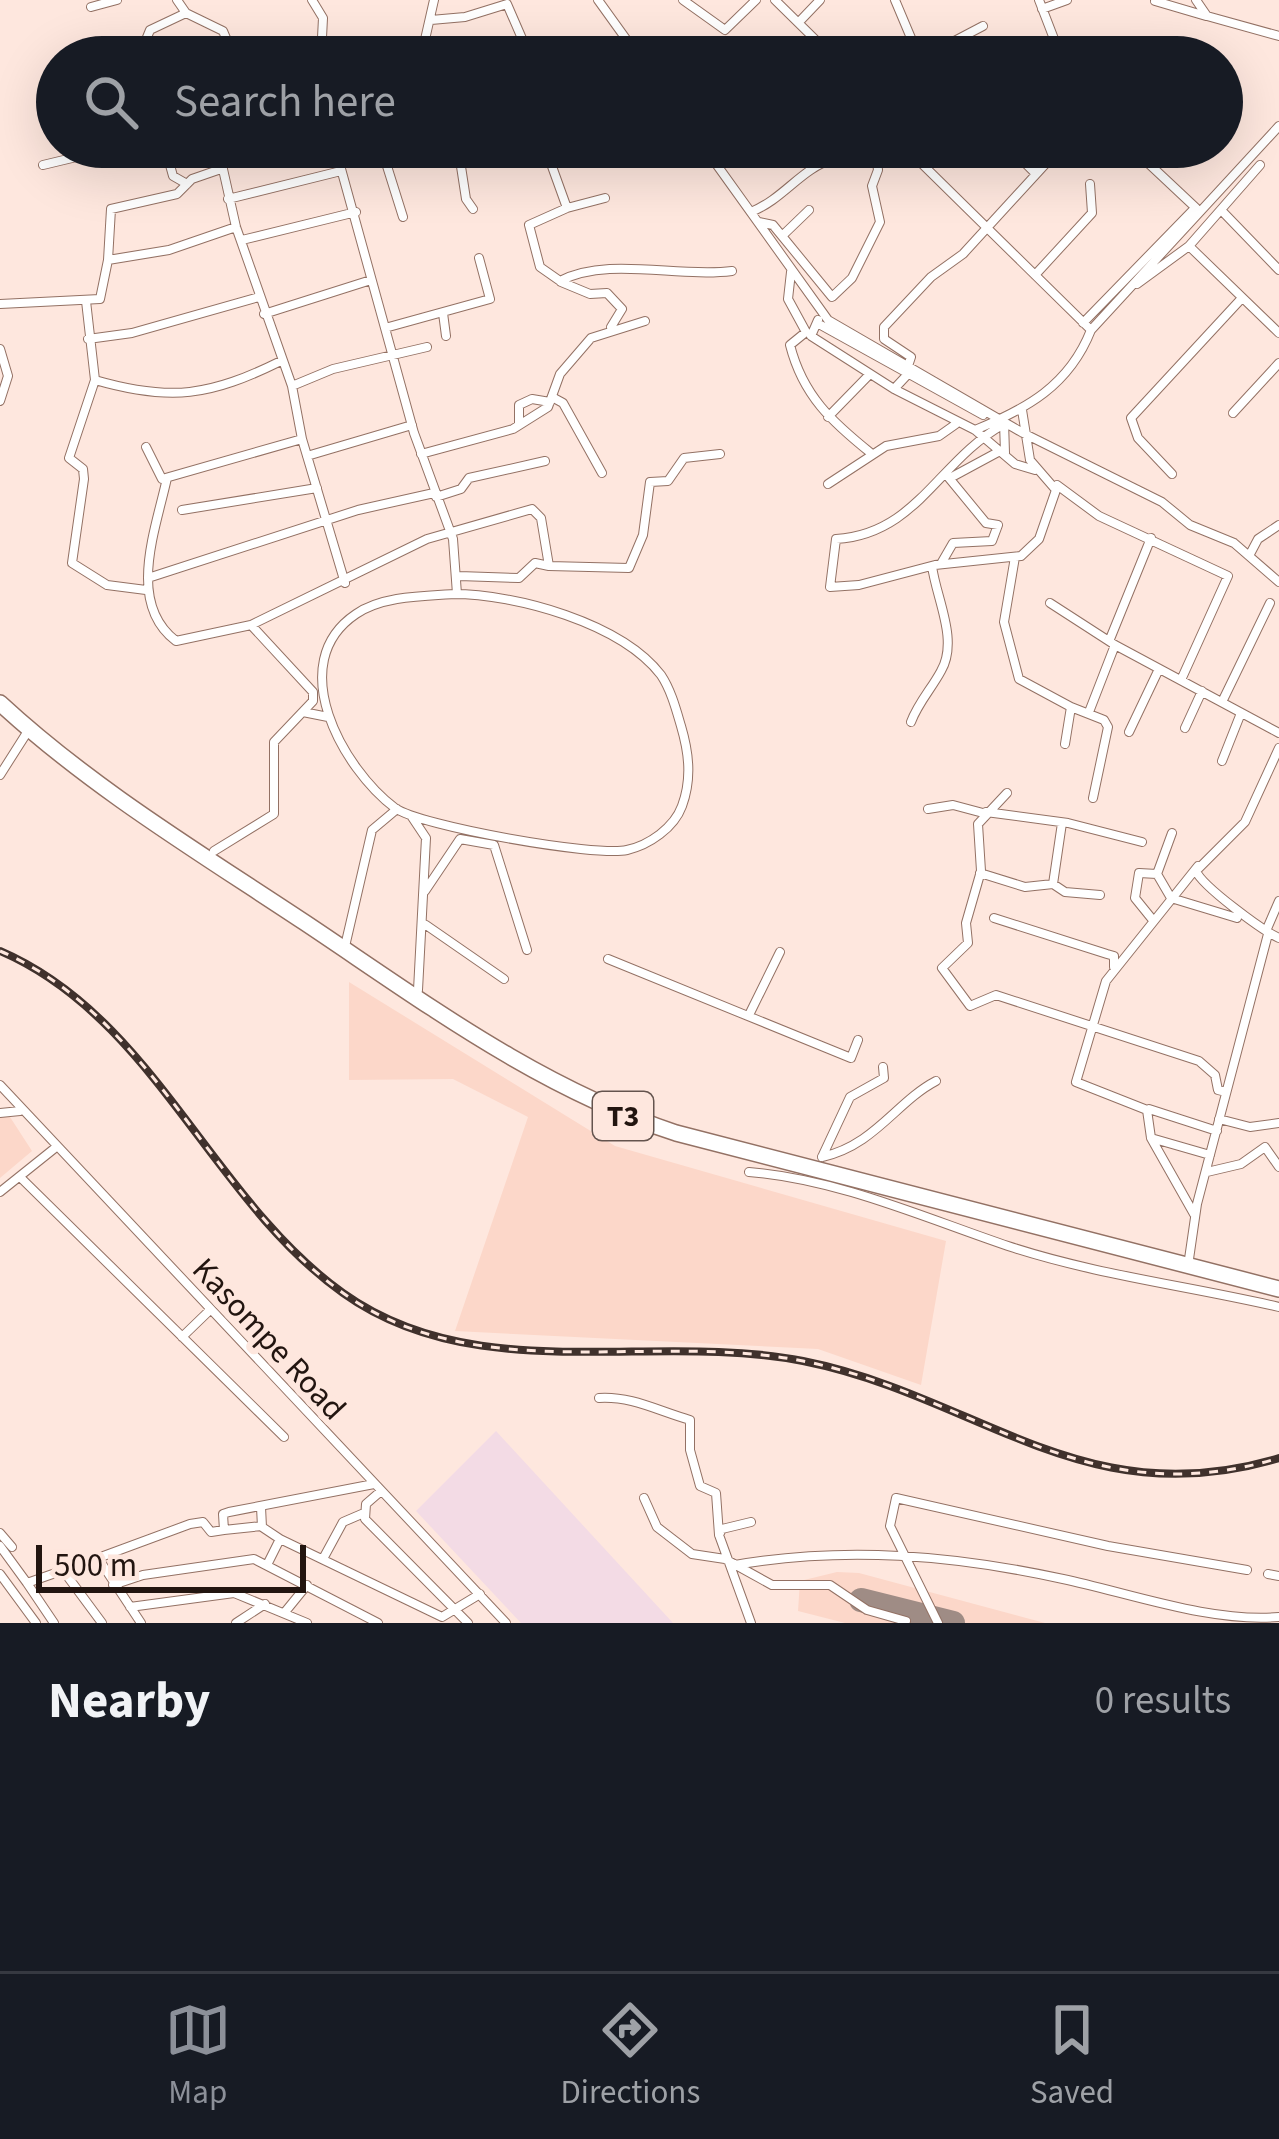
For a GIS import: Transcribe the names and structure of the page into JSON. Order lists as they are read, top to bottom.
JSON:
{
  "streets": {
    "highway": ["T3"],
    "street": ["Kasompe Road"]
  },
  "scale_bar": "500 m",
  "page": {
    "search": "Search here",
    "scale": "500 m",
    "heading": ["Nearby", "0 results"],
    "nav": ["Map", "Directions", "Saved"]
  }
}
